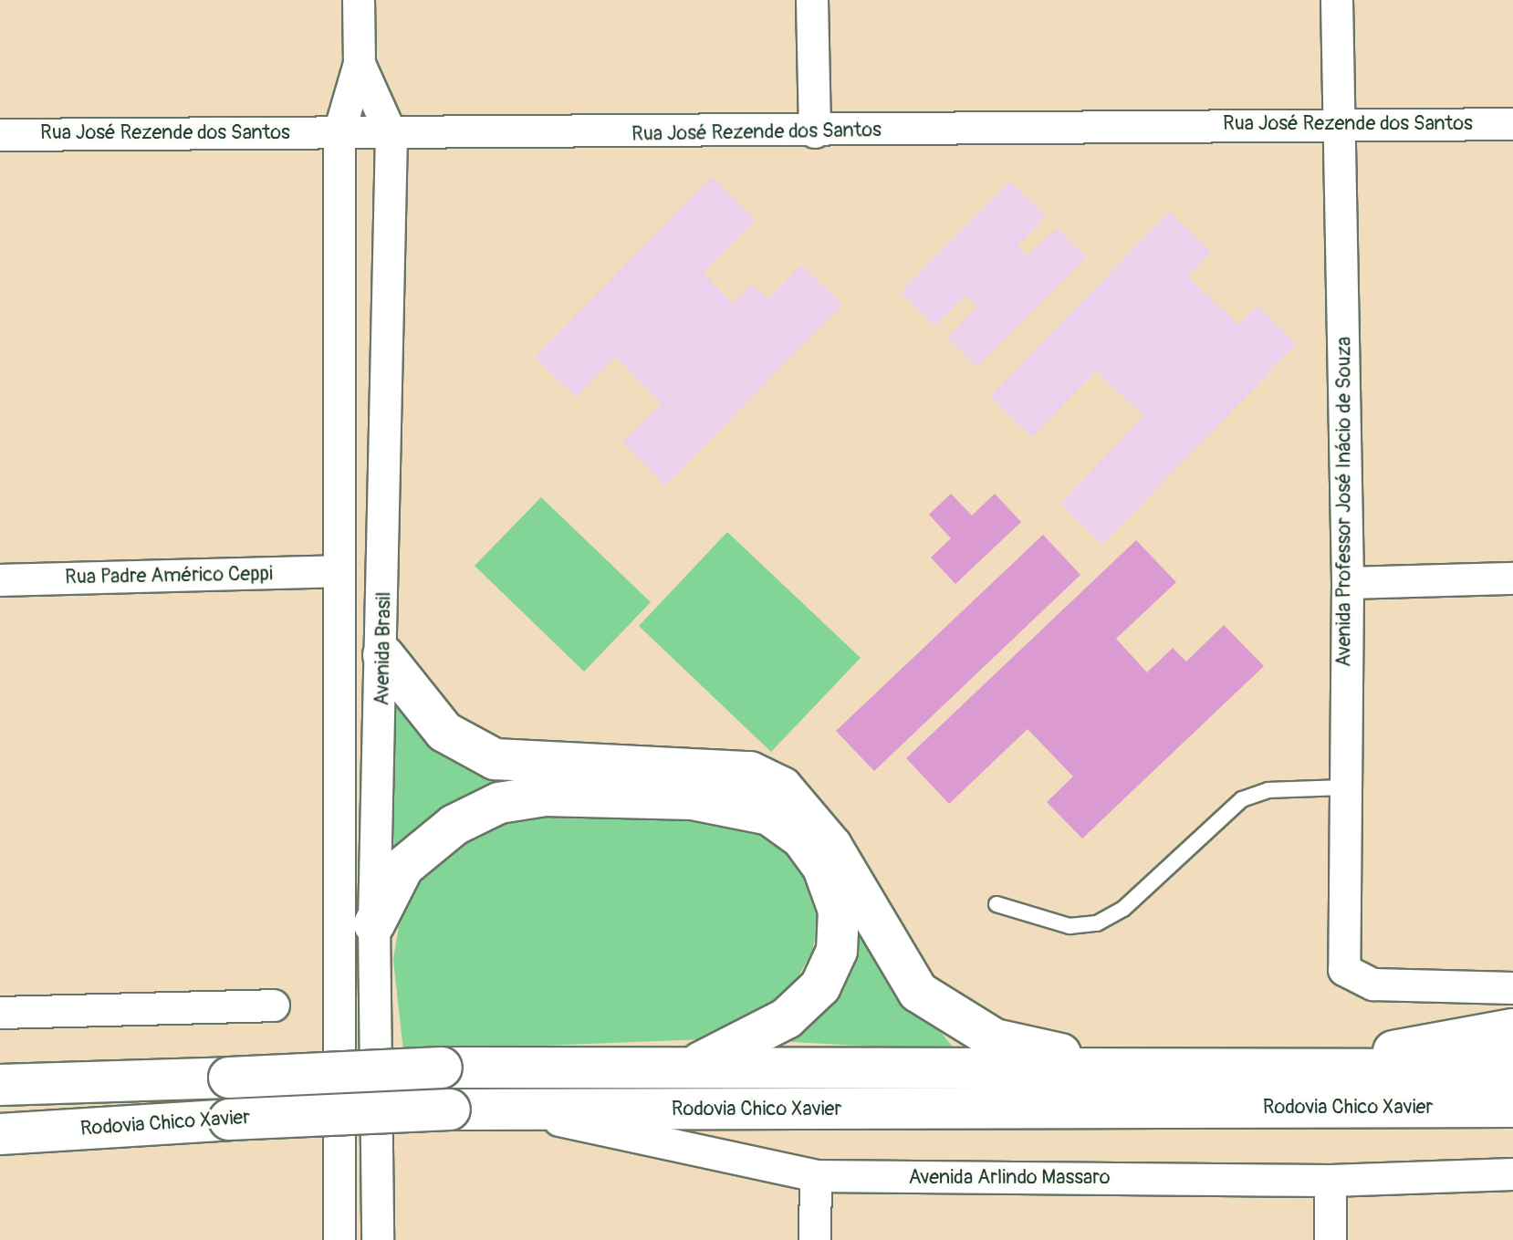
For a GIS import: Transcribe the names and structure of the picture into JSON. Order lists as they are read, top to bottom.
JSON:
{
  "streets": {
    "highway": ["Rodovia Chico Xavier"],
    "street": [
      "Rua José Rezende dos Santos",
      "Avenida Professor José Inácio de Souza",
      "Rua Padre Américo Ceppi",
      "Avenida Brasil",
      "Avenida Arlindo Massaro"
    ]
  },
  "crossings": [
    ["Rua José Rezende dos Santos", "Avenida Professor José Inácio de Souza"],
    ["Rua José Rezende dos Santos", "Avenida Brasil"],
    ["Rua Padre Américo Ceppi", "Avenida Brasil"],
    ["Rodovia Chico Xavier", "Avenida Arlindo Massaro"]
  ]
}
